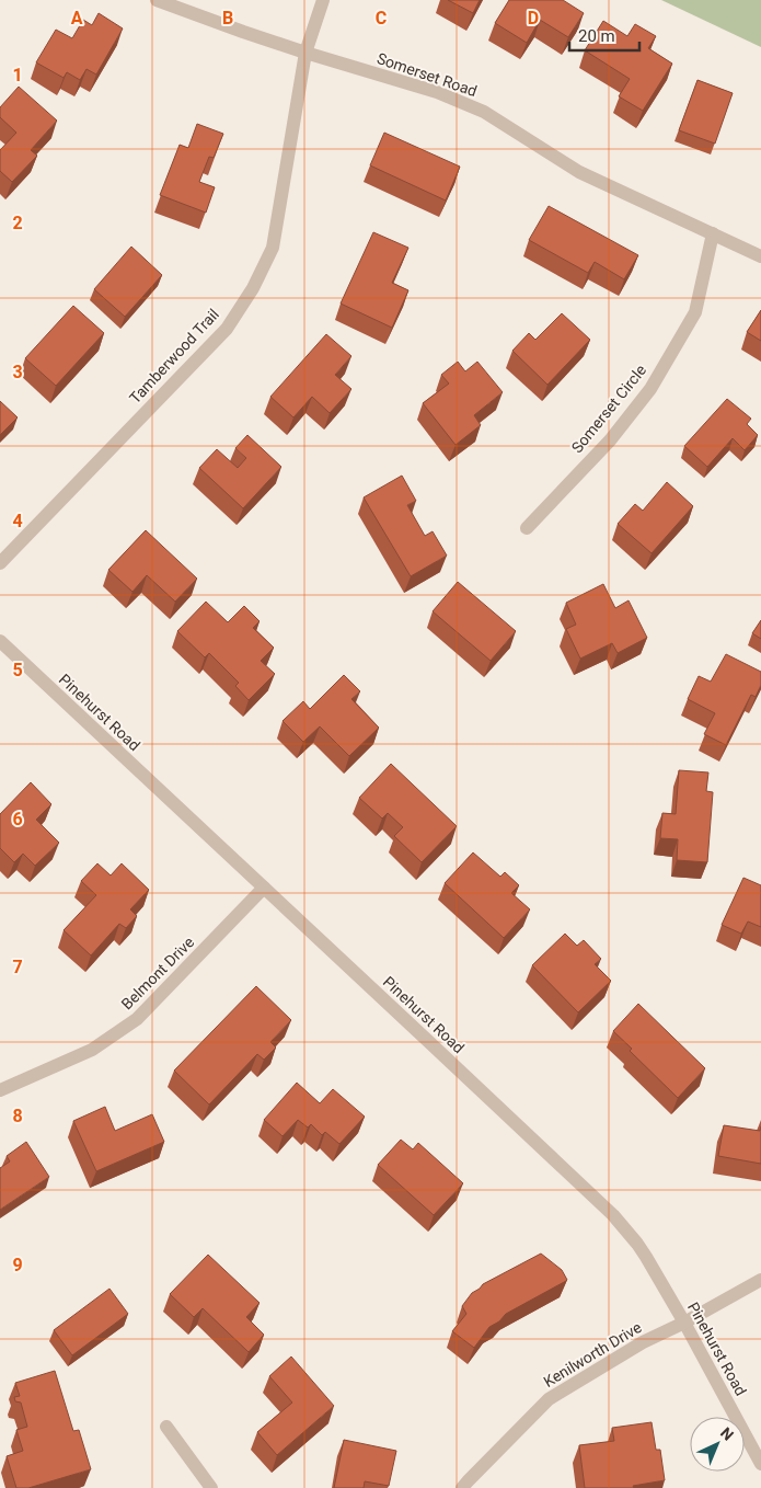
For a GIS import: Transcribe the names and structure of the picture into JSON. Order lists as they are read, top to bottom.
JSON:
{
  "streets": {
    "street": [
      "Somerset Road",
      "Tamberwood Trail",
      "Somerset Circle",
      "Pinehurst Road",
      "Belmont Drive",
      "Kenilworth Drive"
    ]
  },
  "crossings": [
    ["Somerset Road", "Tamberwood Trail"],
    ["Somerset Road", "Somerset Circle"],
    ["Pinehurst Road", "Belmont Drive"],
    ["Pinehurst Road", "Kenilworth Drive"]
  ],
  "scale_bar": "20 m",
  "north": "top right",
  "grid": {
    "columns": [
      "A",
      "B",
      "C",
      "D"
    ],
    "rows": [
      "1",
      "2",
      "3",
      "4",
      "5",
      "6",
      "7",
      "8",
      "9"
    ]
  }
}
